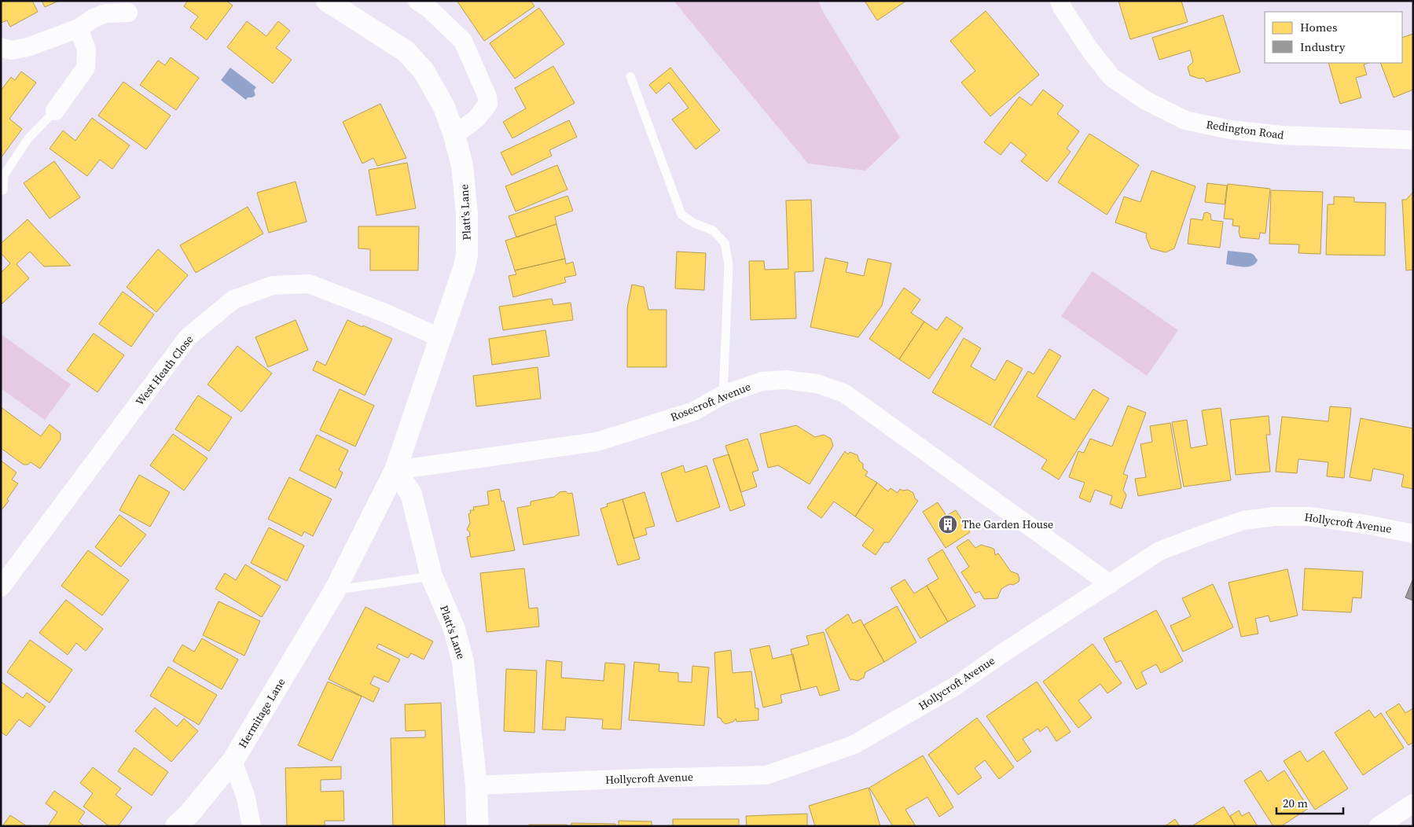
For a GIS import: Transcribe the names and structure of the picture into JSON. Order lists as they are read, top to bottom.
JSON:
{
  "streets": {
    "street": [
      "Redington Road",
      "Platt's Lane",
      "West Heath Close",
      "Rosecroft Avenue",
      "Hollycroft Avenue",
      "Hermitage Lane"
    ]
  },
  "crossings": [
    ["Platt's Lane", "West Heath Close"],
    ["Platt's Lane", "Rosecroft Avenue"],
    ["Platt's Lane", "Hollycroft Avenue"],
    ["Platt's Lane", "Hermitage Lane"],
    ["Rosecroft Avenue", "Hollycroft Avenue"]
  ],
  "places": {
    "building": ["The Garden House"]
  },
  "legend": ["Homes", "Industry"],
  "scale_bar": "20 m"
}
